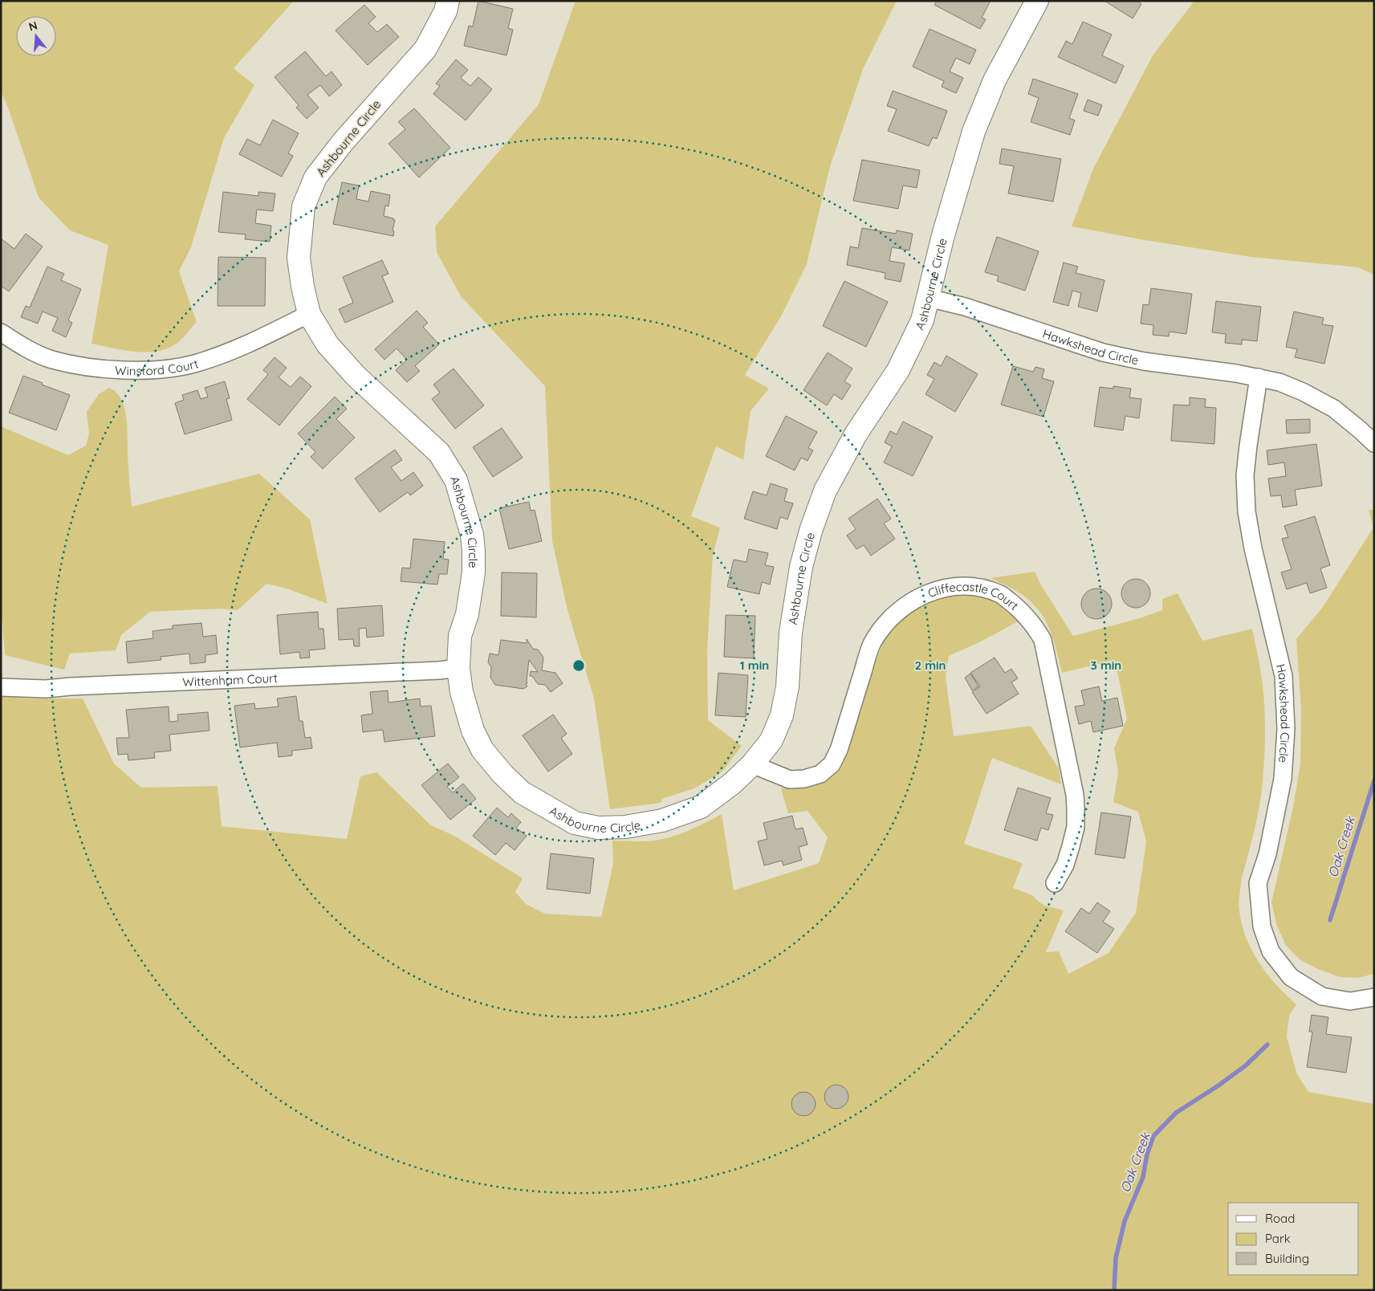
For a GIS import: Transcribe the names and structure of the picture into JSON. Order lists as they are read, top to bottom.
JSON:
{
  "streets": {
    "street": [
      "Ashbourne Circle",
      "Hawkshead Circle",
      "Winsford Court",
      "Cliffecastle Court",
      "Wittenham Court"
    ]
  },
  "crossings": [
    ["Ashbourne Circle", "Hawkshead Circle"],
    ["Ashbourne Circle", "Winsford Court"],
    ["Ashbourne Circle", "Cliffecastle Court"],
    ["Ashbourne Circle", "Wittenham Court"]
  ],
  "water": ["Oak Creek"],
  "legend": ["Road", "Park", "Building"],
  "north": "top",
  "rings": ["1 min", "2 min", "3 min"]
}
